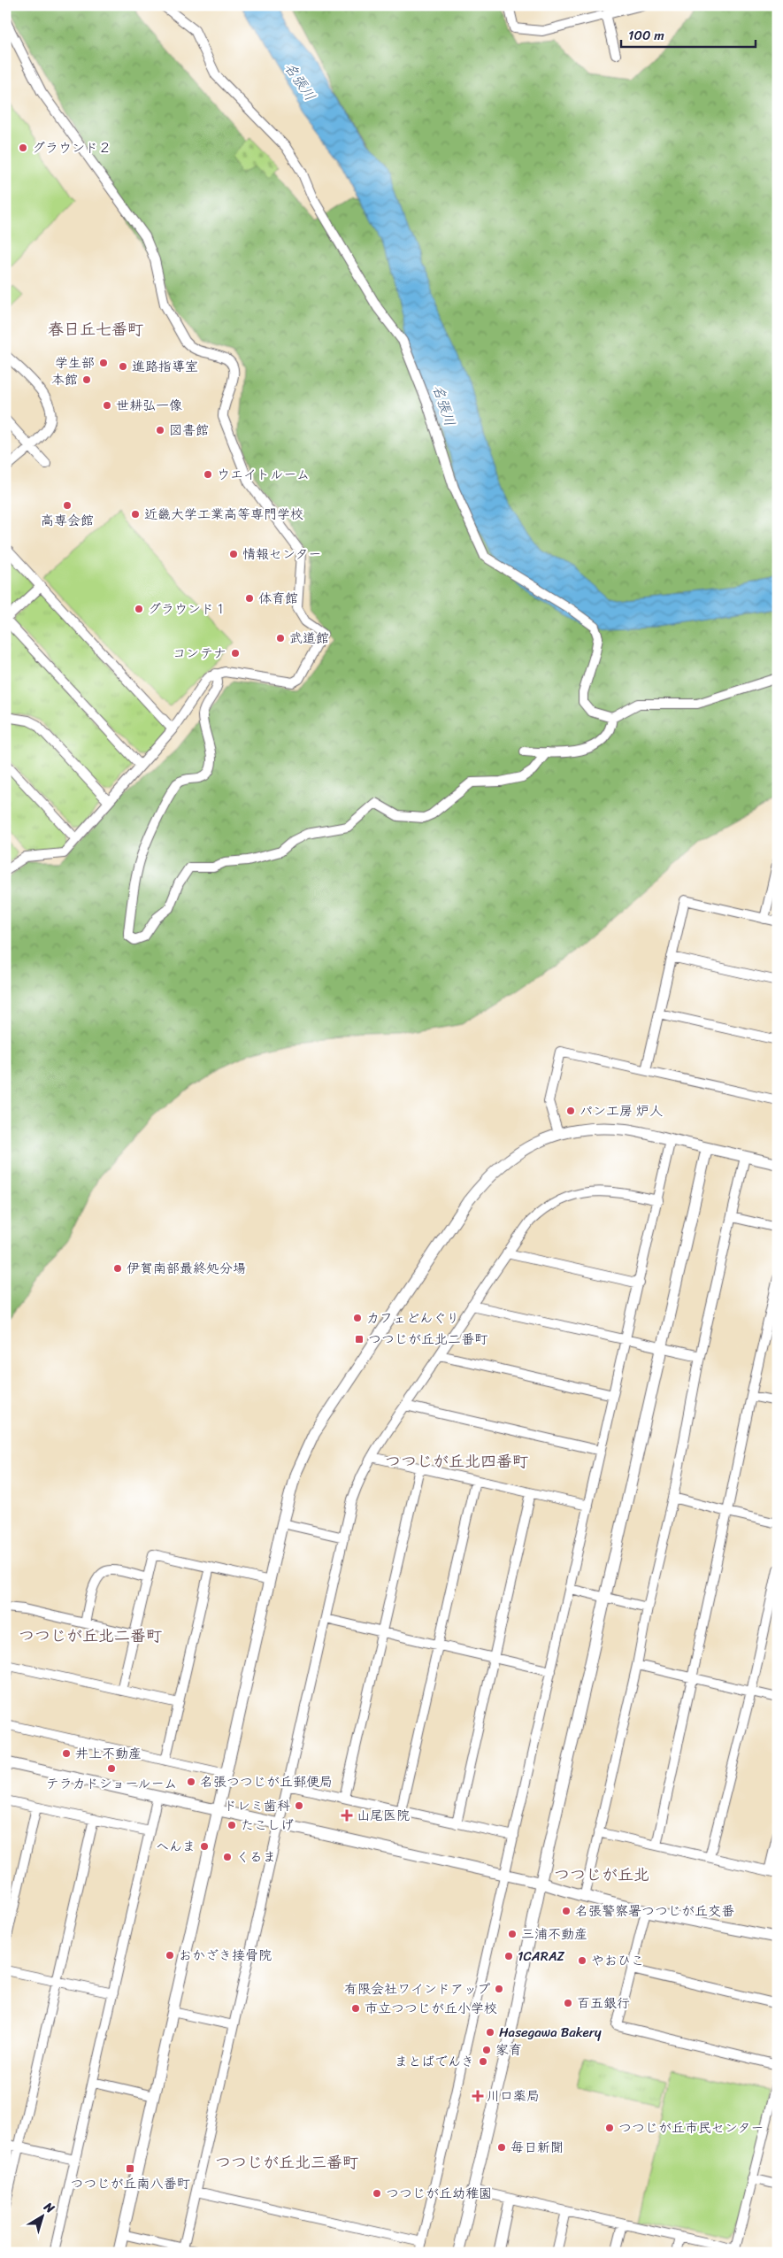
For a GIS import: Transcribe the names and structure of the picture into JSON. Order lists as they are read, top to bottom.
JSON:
{
  "districts": [
    "春日丘七番町",
    "つつじが丘北四番町",
    "つつじが丘北二番町",
    "つつじが丘北",
    "つつじが丘北三番町"
  ],
  "water": ["名張川"],
  "places": {
    "other": [
      "グラウンド２",
      "学生部",
      "進路指導室",
      "本館",
      "世耕弘一像",
      "図書館",
      "ウエイトルーム",
      "高専会館",
      "近畿大学工業高等専門学校",
      "情報センター",
      "体育館",
      "グラウンド１",
      "武道館",
      "コンテナ",
      "パン工房 炉人",
      "伊賀南部最終処分場",
      "カフェどんぐり",
      "井上不動産",
      "テラカドショールーム",
      "名張つつじが丘郵便局",
      "ドレミ歯科",
      "たこしげ",
      "へんま",
      "くるま",
      "名張警察署つつじが丘交番",
      "三浦不動産",
      "おかざき接骨院",
      "1CARAZ",
      "やおひこ",
      "有限会社ワインドアップ",
      "百五銀行",
      "市立つつじが丘小学校",
      "Hasegawa Bakery",
      "家育",
      "まとばでんき",
      "つつじが丘市民センター",
      "毎日新聞",
      "つつじが丘幼稚園"
    ],
    "transit": ["つつじが丘北二番町", "つつじが丘南八番町"],
    "health": ["山尾医院", "川口薬局"]
  },
  "scale_bar": "100 m",
  "north": "top right"
}
